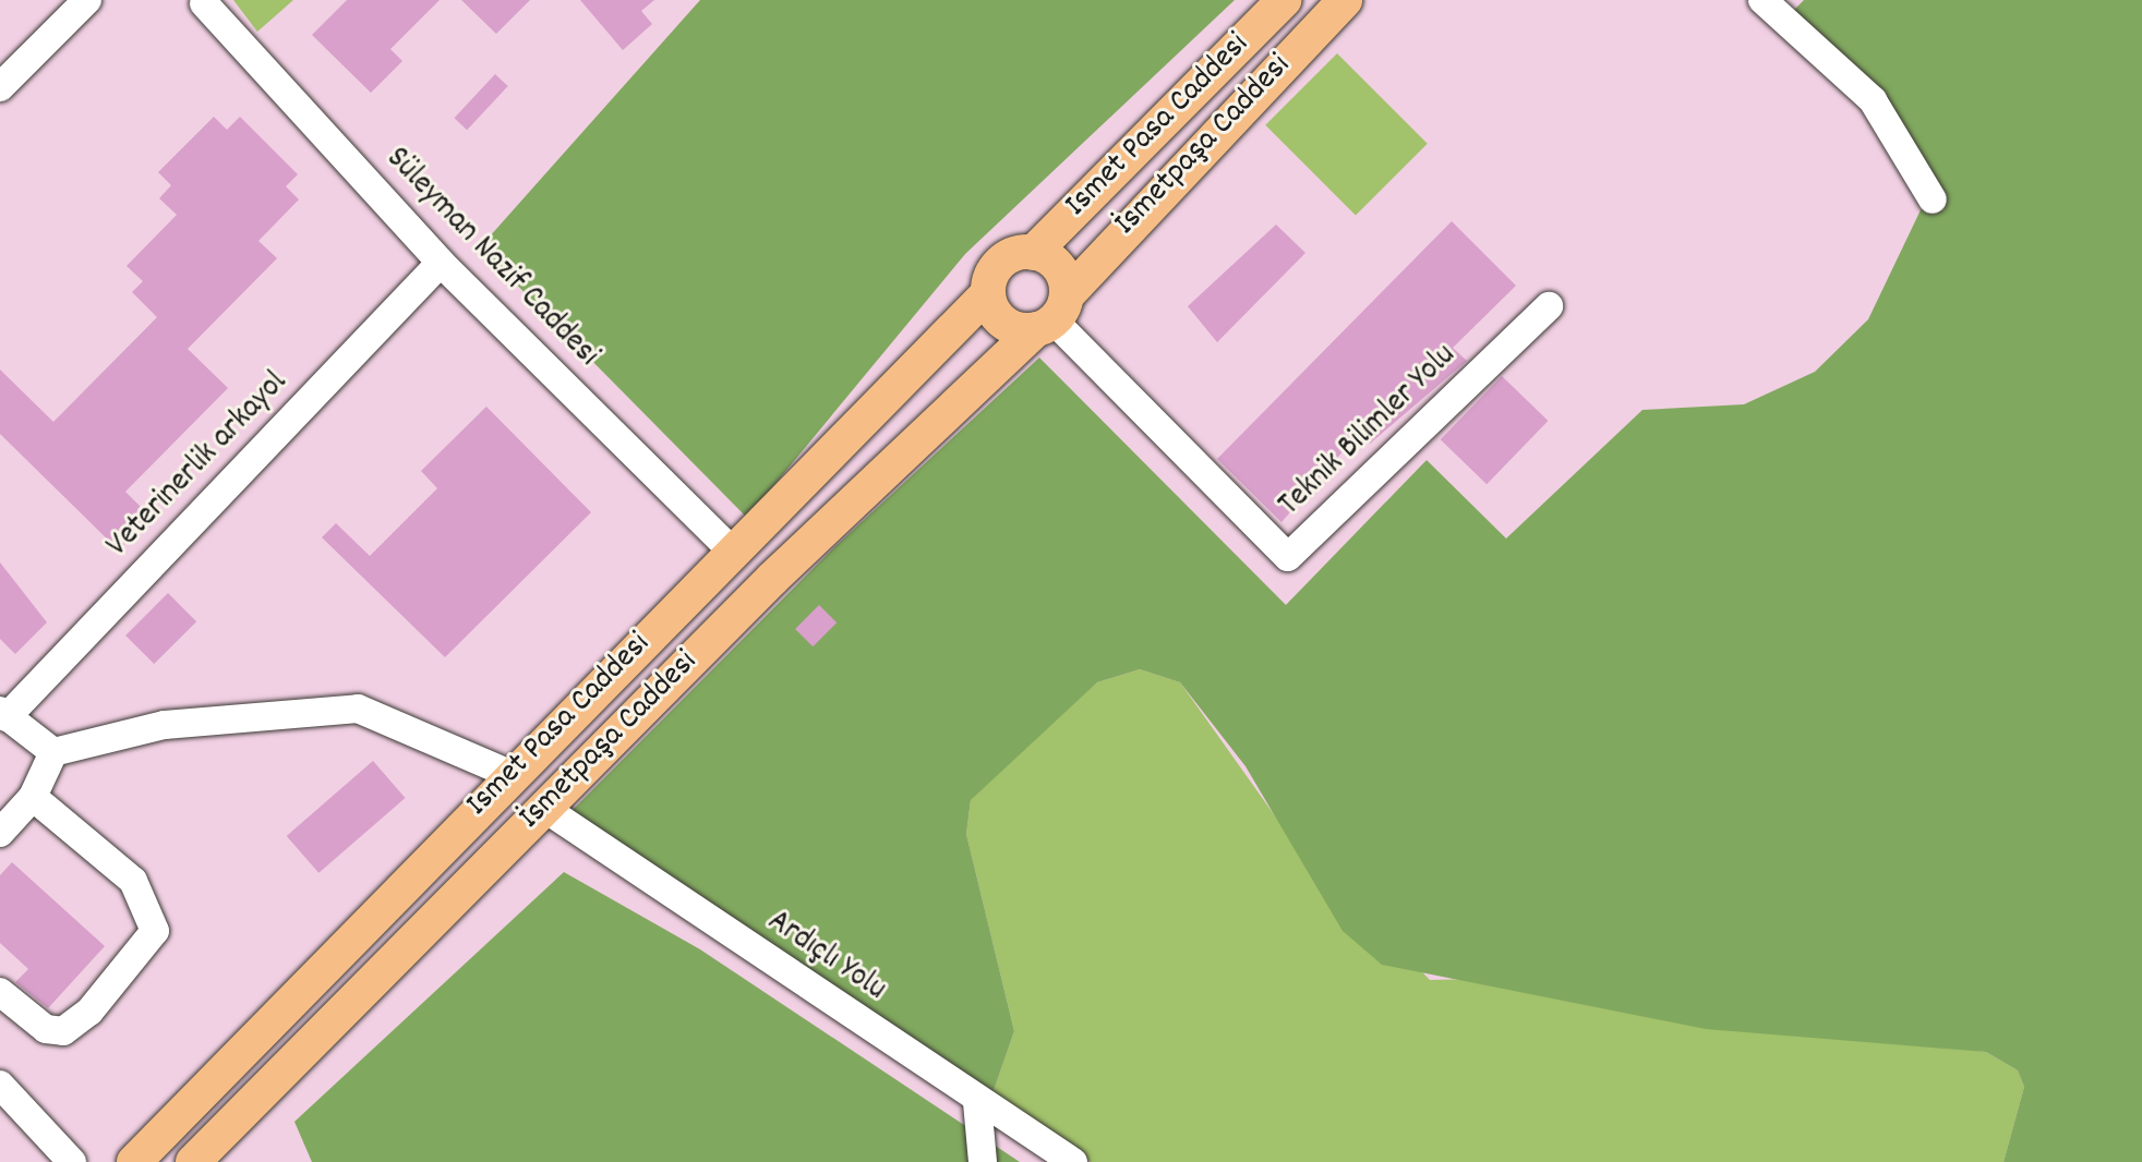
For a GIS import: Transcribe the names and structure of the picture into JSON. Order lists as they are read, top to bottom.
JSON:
{
  "streets": {
    "main road": ["Ismet Pasa Caddesi", "İsmetpaşa Caddesi"],
    "street": [
      "Süleyman Nazif Caddesi",
      "Teknik Bilimler Yolu",
      "Veterinerlik arkayol",
      "Ardıçlı Yolu"
    ]
  },
  "crossings": [
    ["Ismet Pasa Caddesi", "İsmetpaşa Caddesi"],
    ["Ismet Pasa Caddesi", "Süleyman Nazif Caddesi"],
    ["Ismet Pasa Caddesi", "Teknik Bilimler Yolu"],
    ["İsmetpaşa Caddesi", "Teknik Bilimler Yolu"],
    ["İsmetpaşa Caddesi", "Ardıçlı Yolu"],
    ["Süleyman Nazif Caddesi", "Veterinerlik arkayol"]
  ]
}
